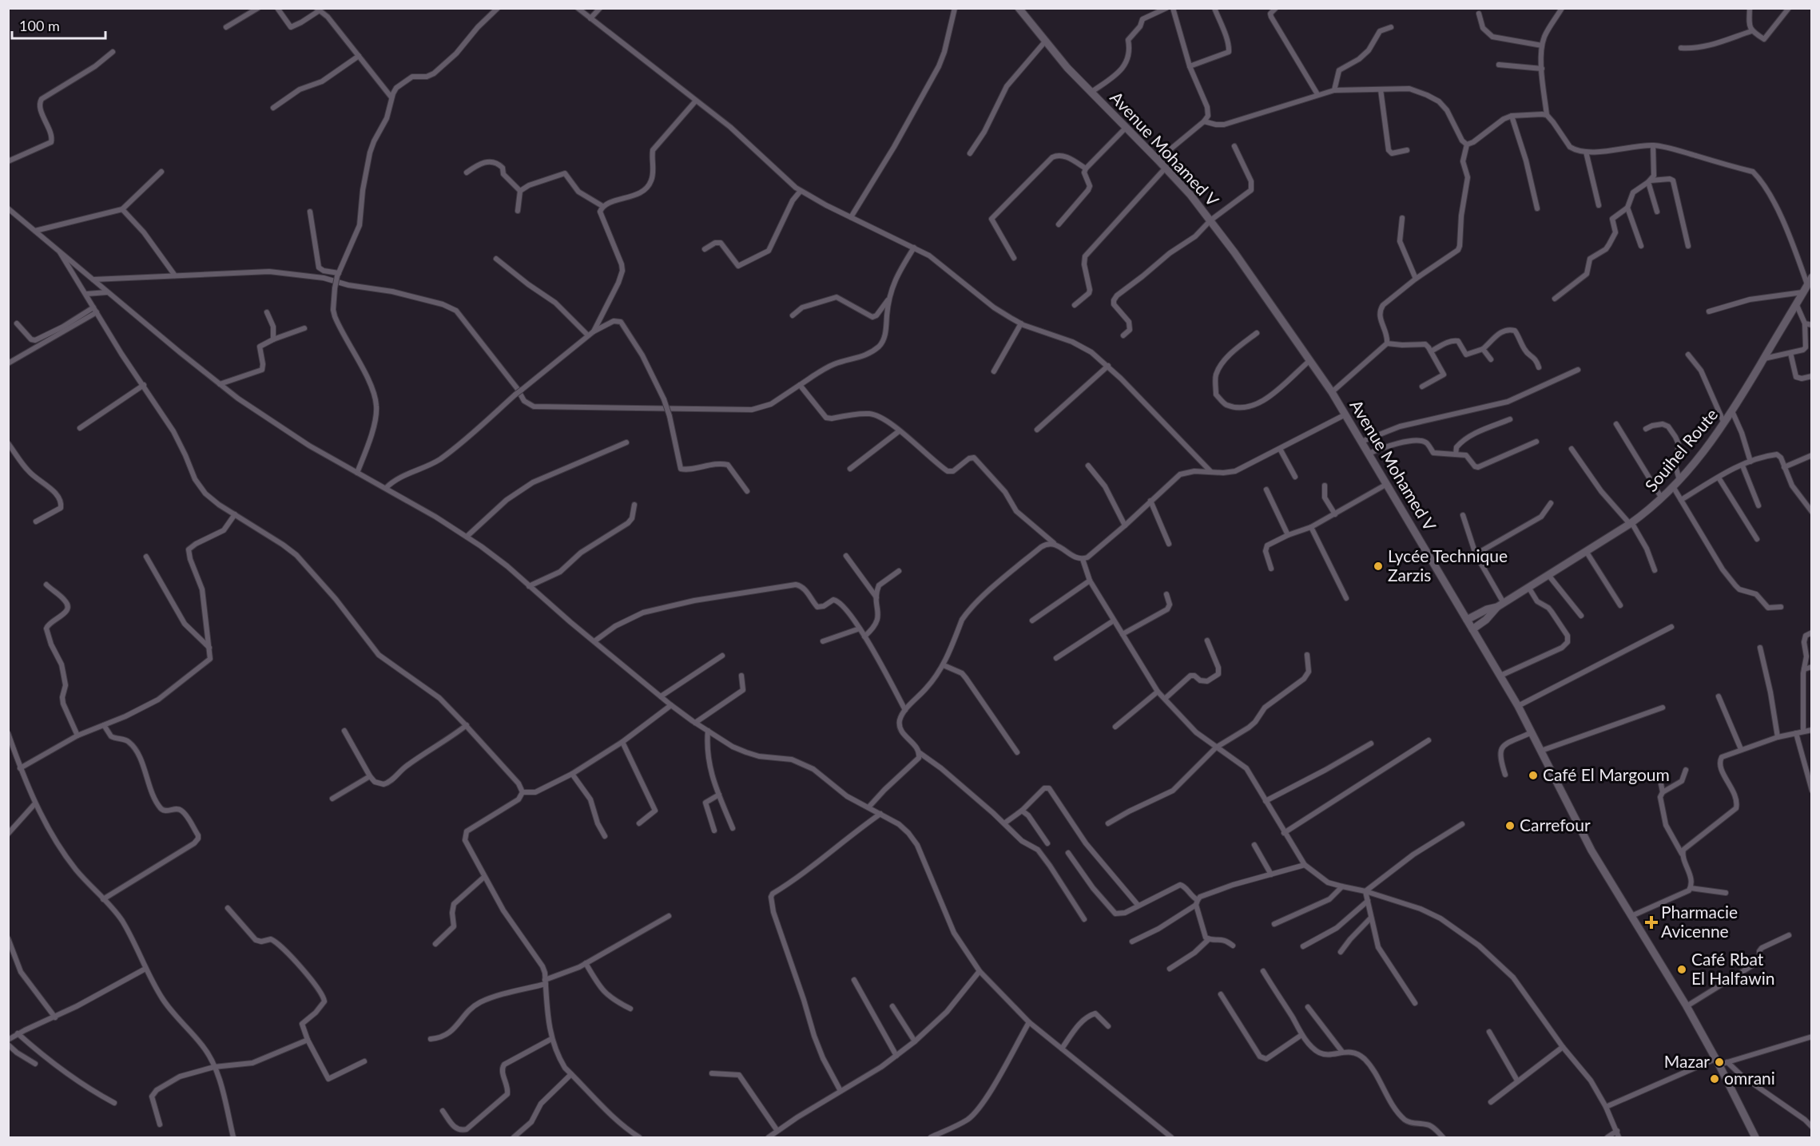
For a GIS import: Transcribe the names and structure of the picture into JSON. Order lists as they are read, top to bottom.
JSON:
{
  "streets": {
    "main road": ["Avenue Mohamed V", "Souihel Route"]
  },
  "places": {
    "other": [
      "Lycée Technique Zarzis",
      "Café El Margoum",
      "Carrefour",
      "Café Rbat El Halfawin",
      "Mazar",
      "omrani"
    ],
    "health": ["Pharmacie Avicenne"]
  },
  "scale_bar": "100 m"
}
